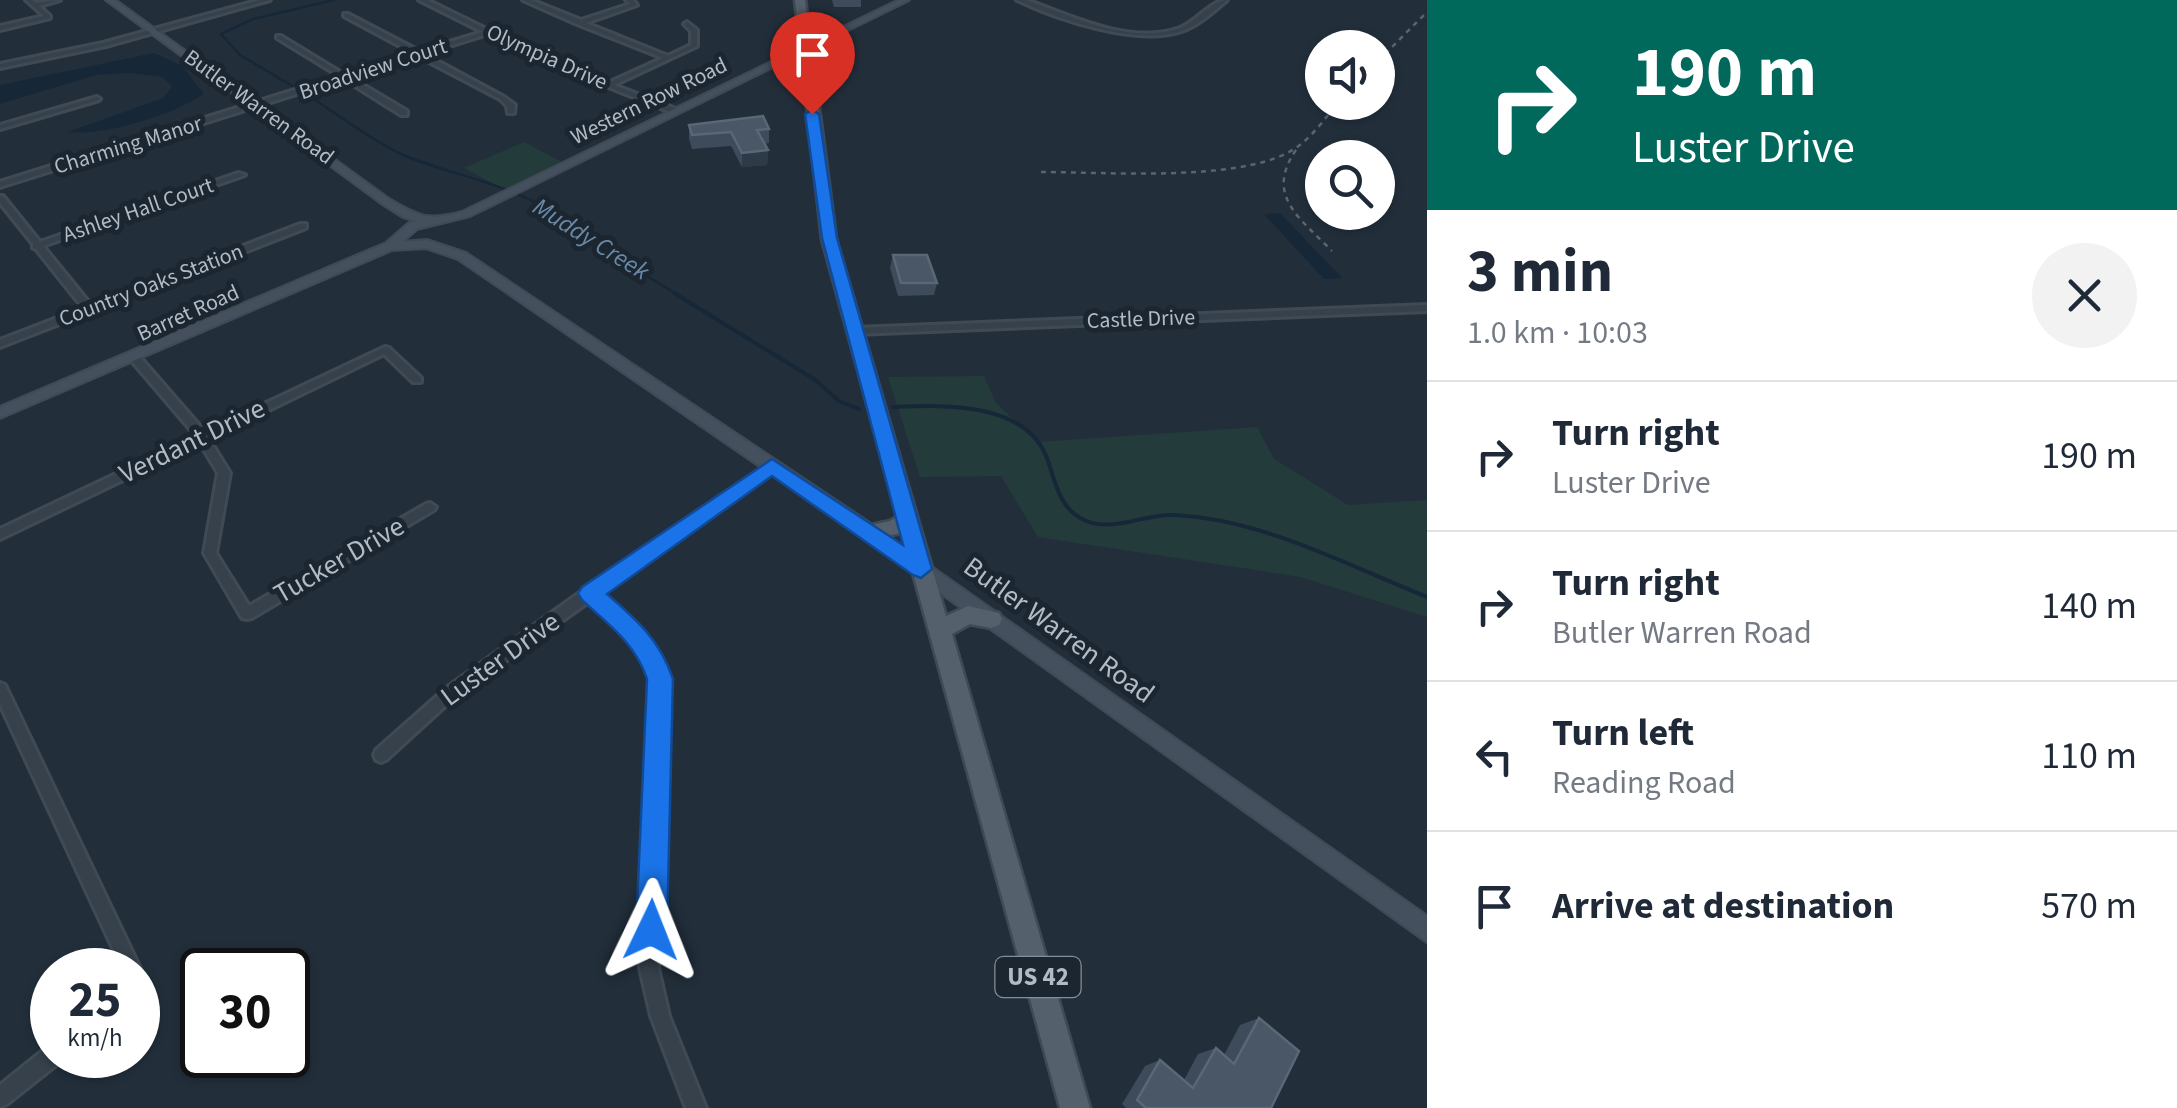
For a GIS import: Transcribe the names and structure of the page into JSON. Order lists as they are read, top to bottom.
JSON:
{
  "streets": {
    "main road": [
      "Western Row Road",
      "Butler Warren Road",
      "Barret Road",
      "US 42"
    ],
    "street": [
      "Olympia Drive",
      "Broadview Court",
      "Charming Manor",
      "Ashley Hall Court",
      "Country Oaks Station",
      "Castle Drive",
      "Verdant Drive",
      "Tucker Drive",
      "Luster Drive"
    ]
  },
  "crossings": [
    ["Olympia Drive", "Broadview Court"],
    ["Olympia Drive", "Western Row Road"],
    ["Broadview Court", "Butler Warren Road"],
    ["Broadview Court", "Charming Manor"],
    ["Western Row Road", "Butler Warren Road"],
    ["Western Row Road", "US 42"],
    ["Butler Warren Road", "Charming Manor"],
    ["Butler Warren Road", "Barret Road"],
    ["Butler Warren Road", "Luster Drive"],
    ["Butler Warren Road", "US 42"],
    ["Castle Drive", "US 42"],
    ["Verdant Drive", "Tucker Drive"]
  ],
  "water": ["Muddy Creek"],
  "page": {
    "turn": ["190 m", "Luster Drive"],
    "heading": ["3 min", "1.0 km · 10:03"],
    "list": [
      {
        "name": "Turn right",
        "note": "Luster Drive",
        "value": "190 m"
      },
      {
        "name": "Turn right",
        "note": "Butler Warren Road",
        "value": "140 m"
      },
      {
        "name": "Turn left",
        "note": "Reading Road",
        "value": "110 m"
      },
      {
        "name": "Arrive at destination",
        "value": "570 m"
      }
    ],
    "speed": "25 km/h",
    "limit": "30"
  }
}
